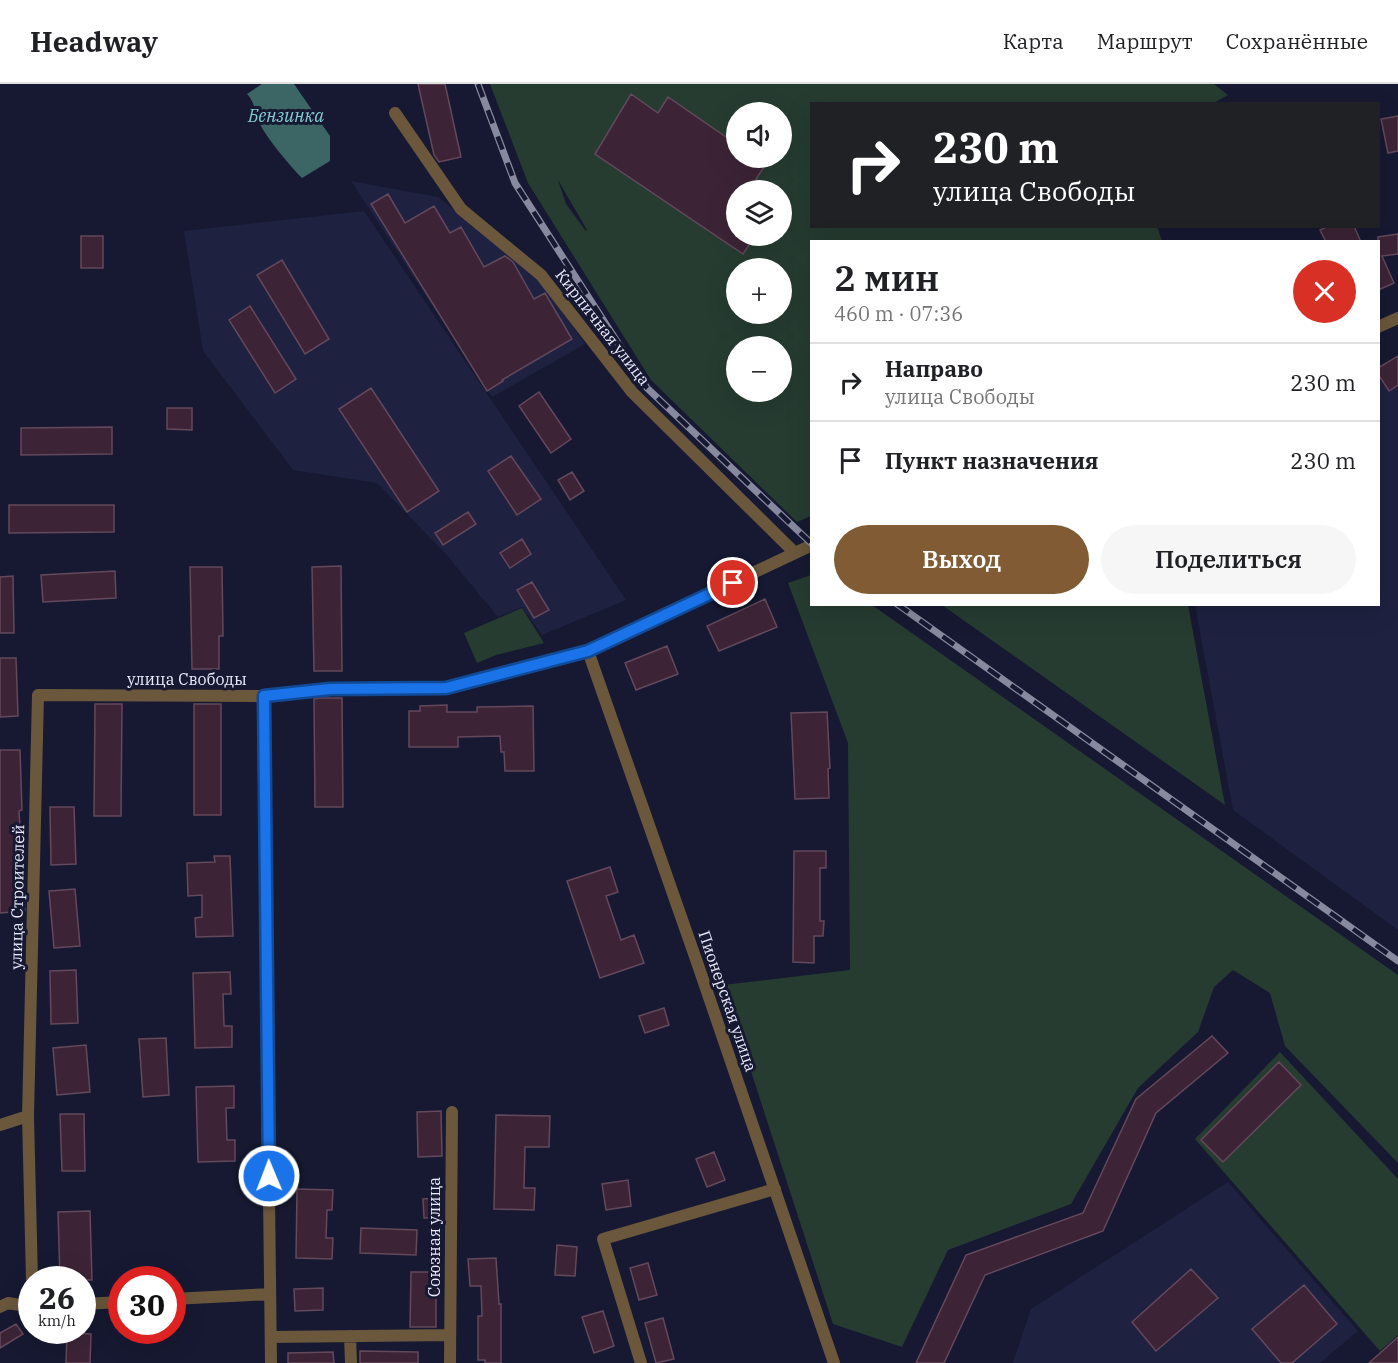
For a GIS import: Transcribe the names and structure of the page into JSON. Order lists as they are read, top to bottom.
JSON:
{
  "streets": {
    "street": [
      "Кирпичная улица",
      "улица Свободы",
      "улица Строителей",
      "Пионерская улица",
      "Союзная улица"
    ]
  },
  "crossings": [
    ["Кирпичная улица", "улица Свободы"],
    ["улица Свободы", "улица Строителей"],
    ["улица Свободы", "Пионерская улица"]
  ],
  "water": ["Бензинка"],
  "page": {
    "header": "Headway",
    "nav": ["Карта", "Маршрут", "Сохранённые"],
    "map_buttons": ["+", "−"],
    "turn": ["230 m", "улица Свободы"],
    "heading": ["2 мин", "460 m · 07:36"],
    "list": [
      {
        "name": "Направо",
        "note": "улица Свободы",
        "value": "230 m"
      },
      {
        "name": "Пункт назначения",
        "value": "230 m"
      }
    ],
    "buttons": ["Выход", "Поделиться"],
    "speed": "26 km/h",
    "limit": "30"
  }
}
